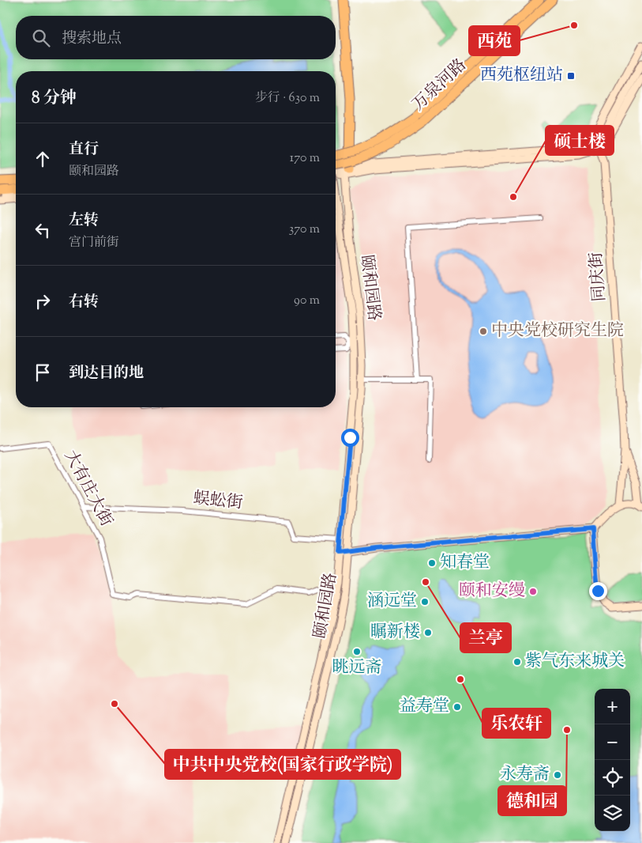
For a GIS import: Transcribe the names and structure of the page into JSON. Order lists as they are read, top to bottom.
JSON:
{
  "streets": {
    "highway": ["万泉河路"],
    "main road": ["同庆街", "颐和园路"],
    "street": ["大有庄大街", "蜈蚣街"]
  },
  "crossings": [
    ["颐和园路", "大有庄大街"],
    ["颐和园路", "蜈蚣街"],
    ["大有庄大街", "蜈蚣街"]
  ],
  "places": {
    "other": [
      "西苑",
      "硕士楼",
      "中央党校研究生院",
      "知春堂",
      "兰亭",
      "颐和安缦",
      "涵远堂",
      "瞩新楼",
      "眺远斋",
      "紫气东来城关",
      "乐农轩",
      "中共中央党校(国家行政学院)",
      "益寿堂",
      "德和园",
      "永寿斋"
    ],
    "transit": ["西苑枢纽站"]
  },
  "page": {
    "search": "搜索地点",
    "heading": ["8 分钟", "步行 · 630 m"],
    "list": [
      ["直行", "颐和园路", "170 m"],
      ["左转", "宫门前街", "370 m"],
      ["右转", "90 m"],
      "到达目的地"
    ],
    "map_buttons": ["+", "−"]
  }
}
